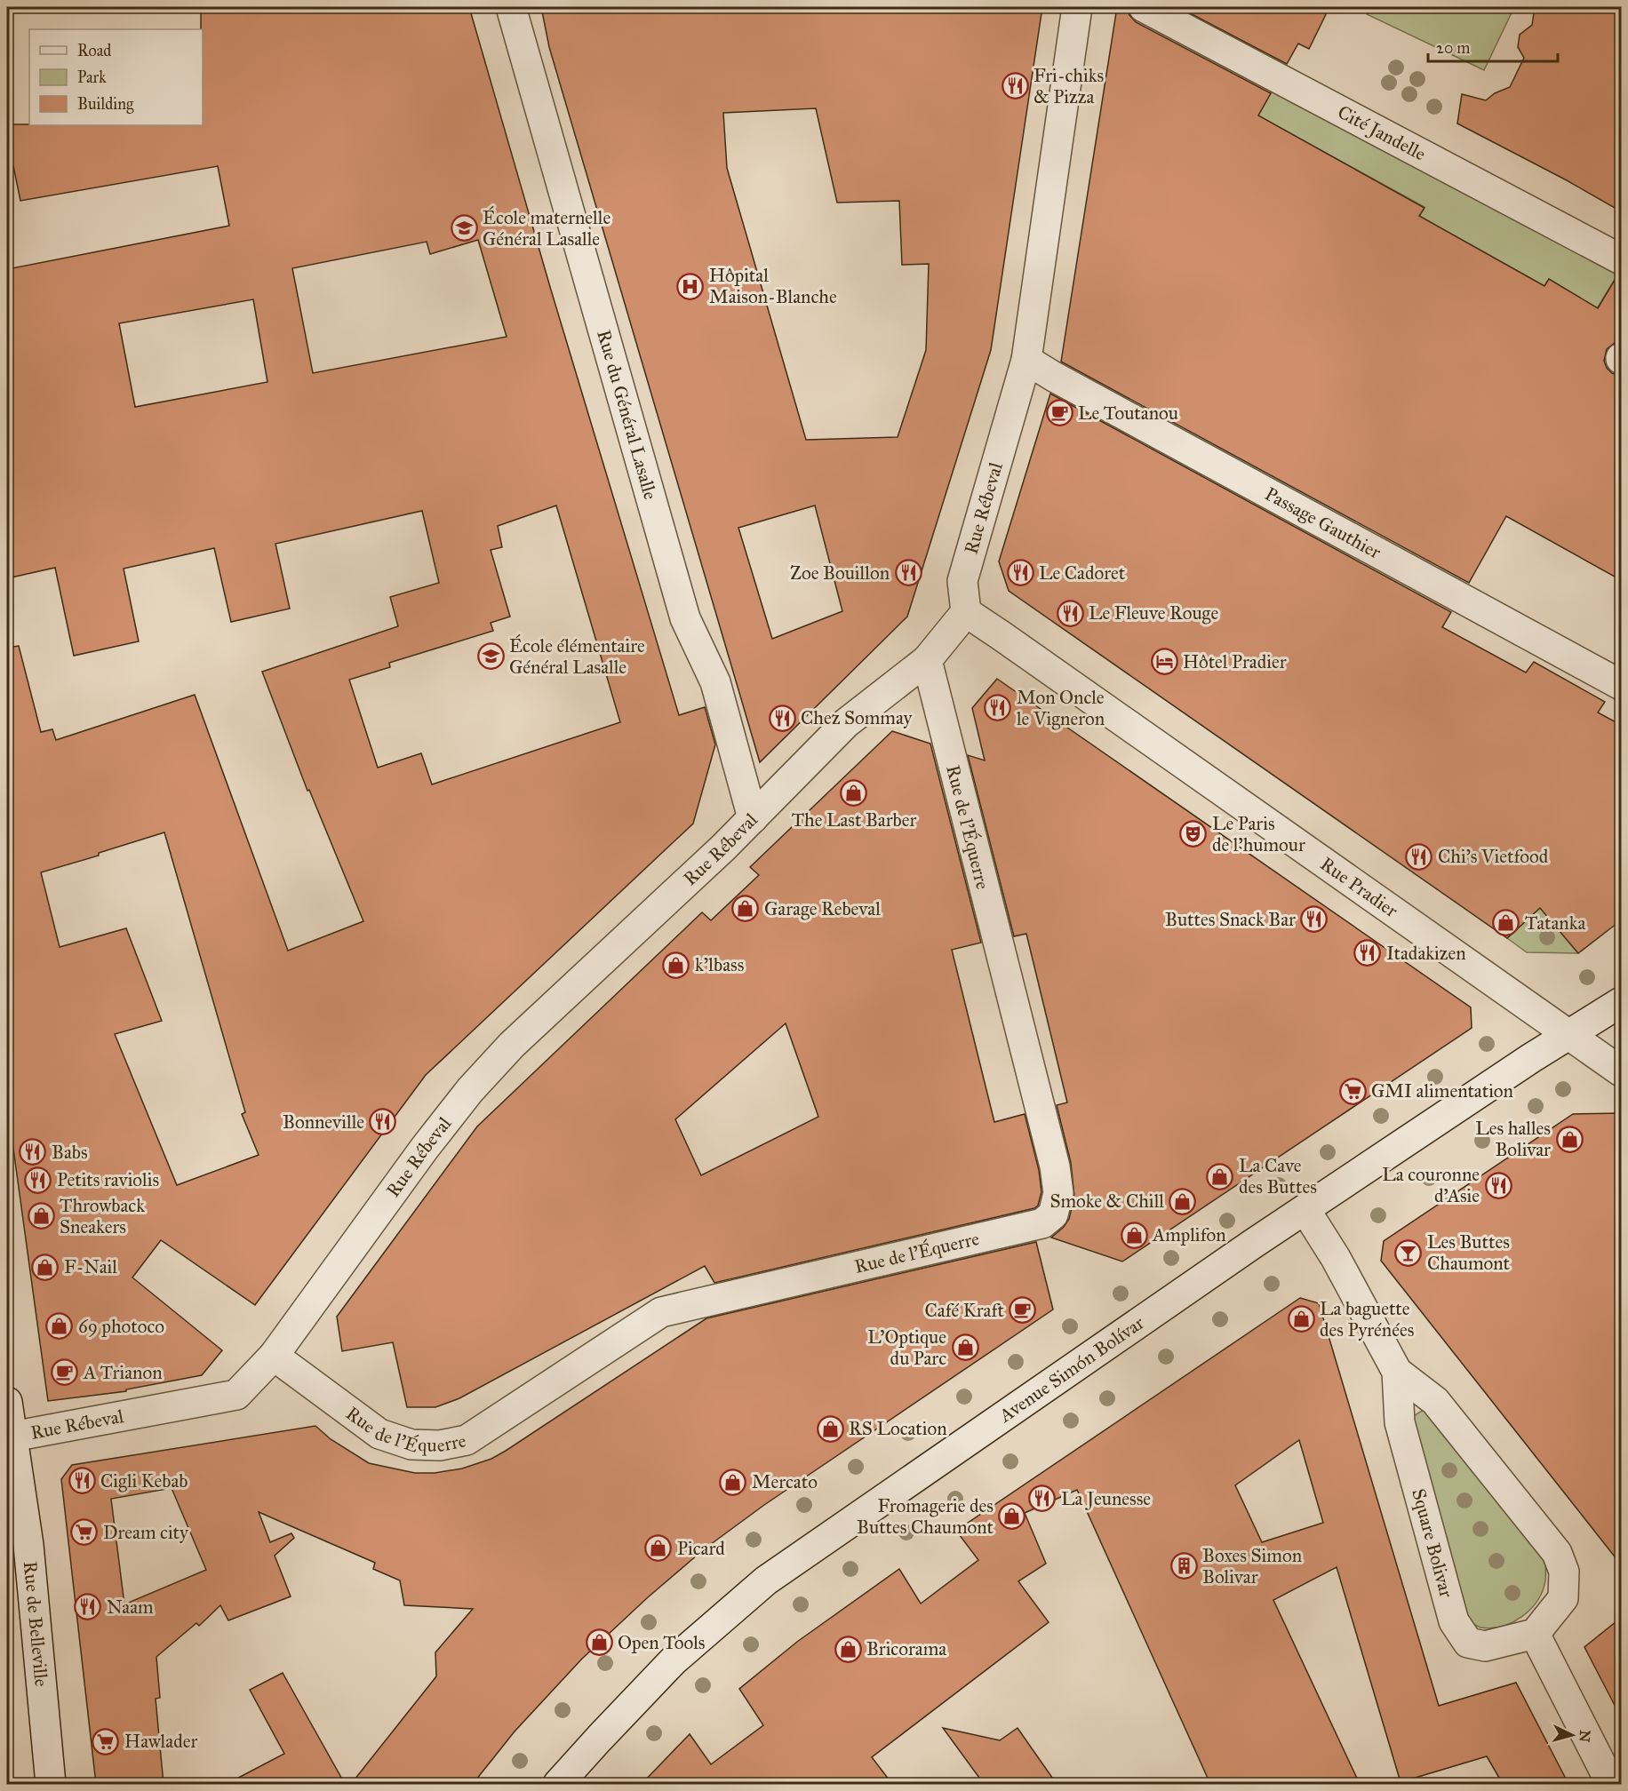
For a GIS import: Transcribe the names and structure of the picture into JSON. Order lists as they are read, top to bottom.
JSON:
{
  "streets": {
    "street": [
      "Cité Jandelle",
      "Rue du Général Lasalle",
      "Rue Rébeval",
      "Passage Gauthier",
      "Rue de l'Équerre",
      "Rue Pradier",
      "Avenue Simón Bolívar",
      "Square Bolivar",
      "Rue de Belleville"
    ]
  },
  "crossings": [
    ["Rue du Général Lasalle", "Rue Rébeval"],
    ["Rue Rébeval", "Passage Gauthier"],
    ["Rue Rébeval", "Rue de l'Équerre"],
    ["Rue Rébeval", "Rue Pradier"],
    ["Rue Rébeval", "Rue de Belleville"],
    ["Rue Pradier", "Avenue Simón Bolívar"],
    ["Avenue Simón Bolívar", "Square Bolivar"]
  ],
  "places": {
    "restaurant": [
      "Fri-chiks & Pizza",
      "Zoe Bouillon",
      "Le Cadoret",
      "Le Fleuve Rouge",
      "Mon Oncle le Vigneron",
      "Chez Sommay",
      "Chi's Vietfood",
      "Buttes Snack Bar",
      "Itadakizen",
      "Bonneville",
      "Babs",
      "Petits raviolis",
      "La couronne d'Asie",
      "Cigli Kebab",
      "La Jeunesse",
      "Naam"
    ],
    "school or university": ["École maternelle Général Lasalle", "École élémentaire Général Lasalle"],
    "hospital": ["Hôpital Maison-Blanche"],
    "cafe": ["Le Toutanou", "Café Kraft", "A Trianon"],
    "hotel": ["Hôtel Pradier"],
    "shop": [
      "The Last Barber",
      "Garage Rebeval",
      "Tatanka",
      "k'lbass",
      "Les halles Bolivar",
      "La Cave des Buttes",
      "Smoke & Chill",
      "Throwback Sneakers",
      "Amplifon",
      "F-Nail",
      "La baguette des Pyrénées",
      "69 photoco",
      "L'Optique du Parc",
      "RS Location",
      "Mercato",
      "Fromagerie des Buttes Chaumont",
      "Picard",
      "Open Tools",
      "Bricorama"
    ],
    "theatre": ["Le Paris de l'humour"],
    "supermarket": ["GMI alimentation", "Dream city", "Hawlader"],
    "bar": ["Les Buttes Chaumont"],
    "building": ["Boxes Simon Bolivar"]
  },
  "legend": ["Road", "Park", "Building"],
  "scale_bar": "20 m",
  "north": "right"
}
